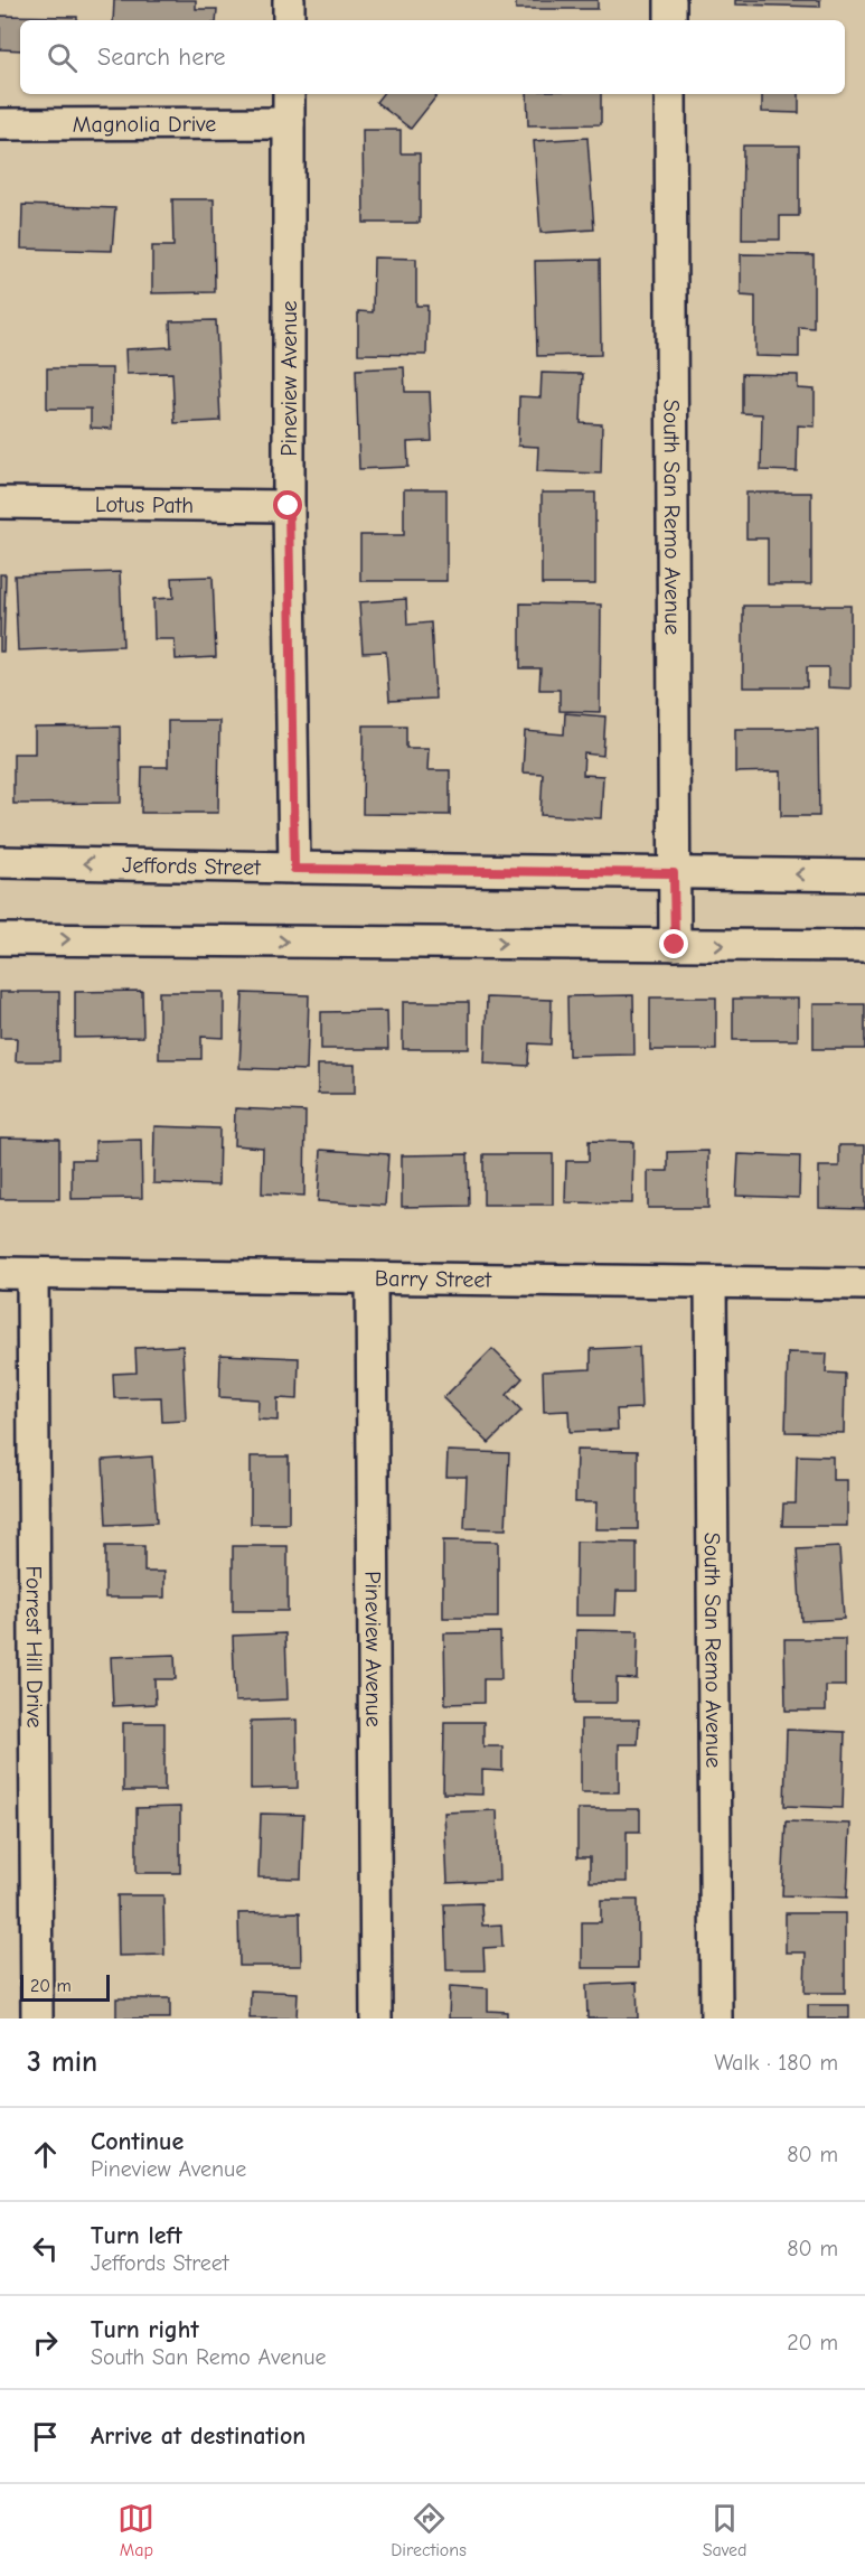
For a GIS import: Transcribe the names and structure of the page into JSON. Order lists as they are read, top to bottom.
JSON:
{
  "streets": {
    "street": [
      "Magnolia Drive",
      "Pineview Avenue",
      "Lotus Path",
      "South San Remo Avenue",
      "Jeffords Street",
      "Barry Street",
      "Forrest Hill Drive"
    ]
  },
  "crossings": [
    ["Magnolia Drive", "Pineview Avenue"],
    ["Pineview Avenue", "Lotus Path"],
    ["Pineview Avenue", "Jeffords Street"],
    ["Pineview Avenue", "Barry Street"],
    ["South San Remo Avenue", "Jeffords Street"],
    ["South San Remo Avenue", "Barry Street"],
    ["Barry Street", "Forrest Hill Drive"]
  ],
  "scale_bar": "20 m",
  "page": {
    "search": "Search here",
    "scale": "20 m",
    "heading": ["3 min", "Walk · 180 m"],
    "list": [
      ["Continue", "Pineview Avenue", "80 m"],
      ["Turn left", "Jeffords Street", "80 m"],
      ["Turn right", "South San Remo Avenue", "20 m"],
      "Arrive at destination"
    ],
    "nav": ["Map", "Directions", "Saved"]
  }
}
